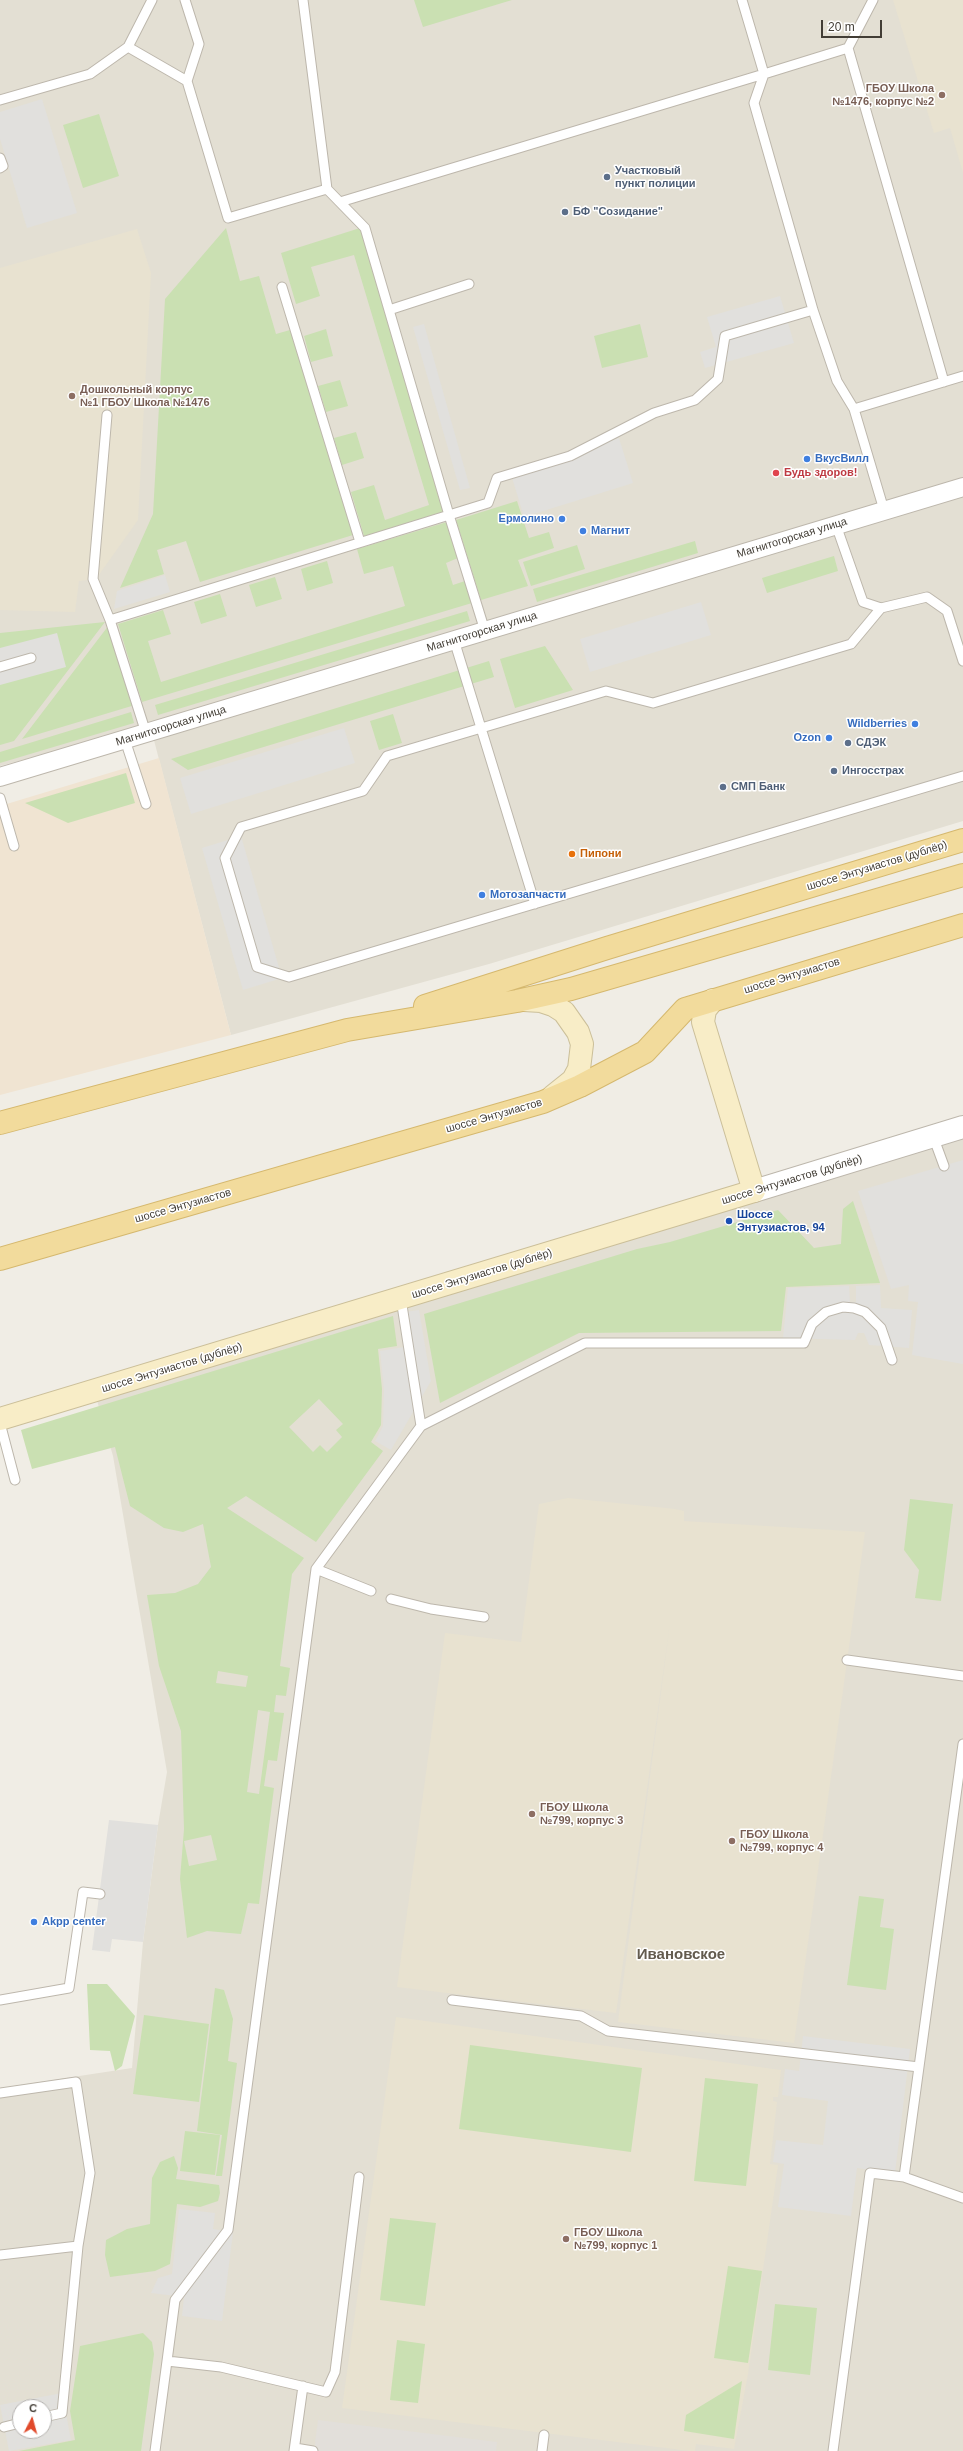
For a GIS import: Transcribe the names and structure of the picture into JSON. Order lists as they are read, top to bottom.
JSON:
{
  "streets": {
    "main road": ["шоссе Энтузиастов (дублёр)", "шоссе Энтузиастов"],
    "street": ["Магнитогорская улица"]
  },
  "districts": ["Ивановское"],
  "places": [
    "ГБОУ Школа №1476, корпус №2",
    "Участковый пункт полиции",
    "БФ \"Созидание\"",
    "Дошкольный корпус №1 ГБОУ Школа №1476",
    "ВкусВилл",
    "Будь здоров!",
    "Ермолино",
    "Магнит",
    "Wildberries",
    "Ozon",
    "СДЭК",
    "Ингосстрах",
    "СМП Банк",
    "Пипони",
    "Мотозапчасти",
    "Шоссе Энтузиастов, 94",
    "ГБОУ Школа №799, корпус 3",
    "ГБОУ Школа №799, корпус 4",
    "Akpp center",
    "ГБОУ Школа №799, корпус 1"
  ],
  "scale_bar": "20 m",
  "north": "top"
}
